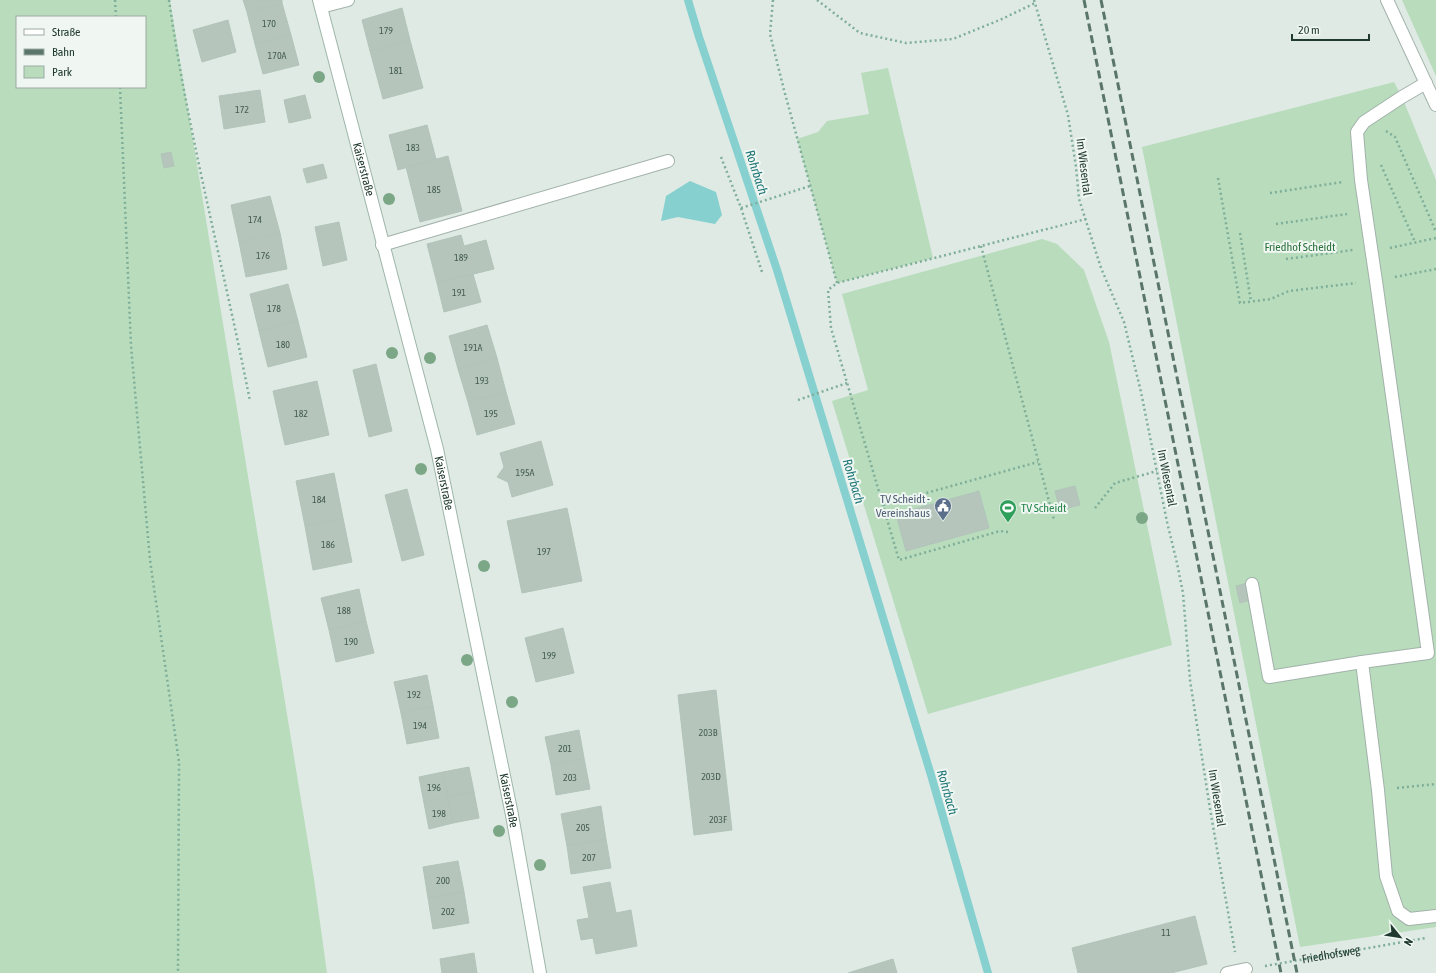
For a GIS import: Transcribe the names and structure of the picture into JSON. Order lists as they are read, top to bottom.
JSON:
{
  "streets": {
    "main road": ["Kaiserstraße"],
    "path": ["Im Wiesental", "Friedhofsweg"]
  },
  "crossings": [
    ["Im Wiesental", "Friedhofsweg"]
  ],
  "water": ["Rohrbach"],
  "parks": ["Friedhof Scheidt"],
  "places": {
    "public building": ["TV Scheidt - Vereinshaus"],
    "sports": ["TV Scheidt"]
  },
  "house_numbers": [
    "170",
    "179",
    "170A",
    "181",
    "172",
    "183",
    "185",
    "174",
    "176",
    "189",
    "191",
    "178",
    "180",
    "191A",
    "193",
    "182",
    "195",
    "195A",
    "184",
    "186",
    "197",
    "188",
    "190",
    "199",
    "192",
    "194",
    "203B",
    "201",
    "203D",
    "203",
    "196",
    "198",
    "203F",
    "205",
    "207",
    "200",
    "202",
    "11"
  ],
  "legend": ["Straße", "Bahn", "Park"],
  "scale_bar": "20 m",
  "north": "bottom right"
}
